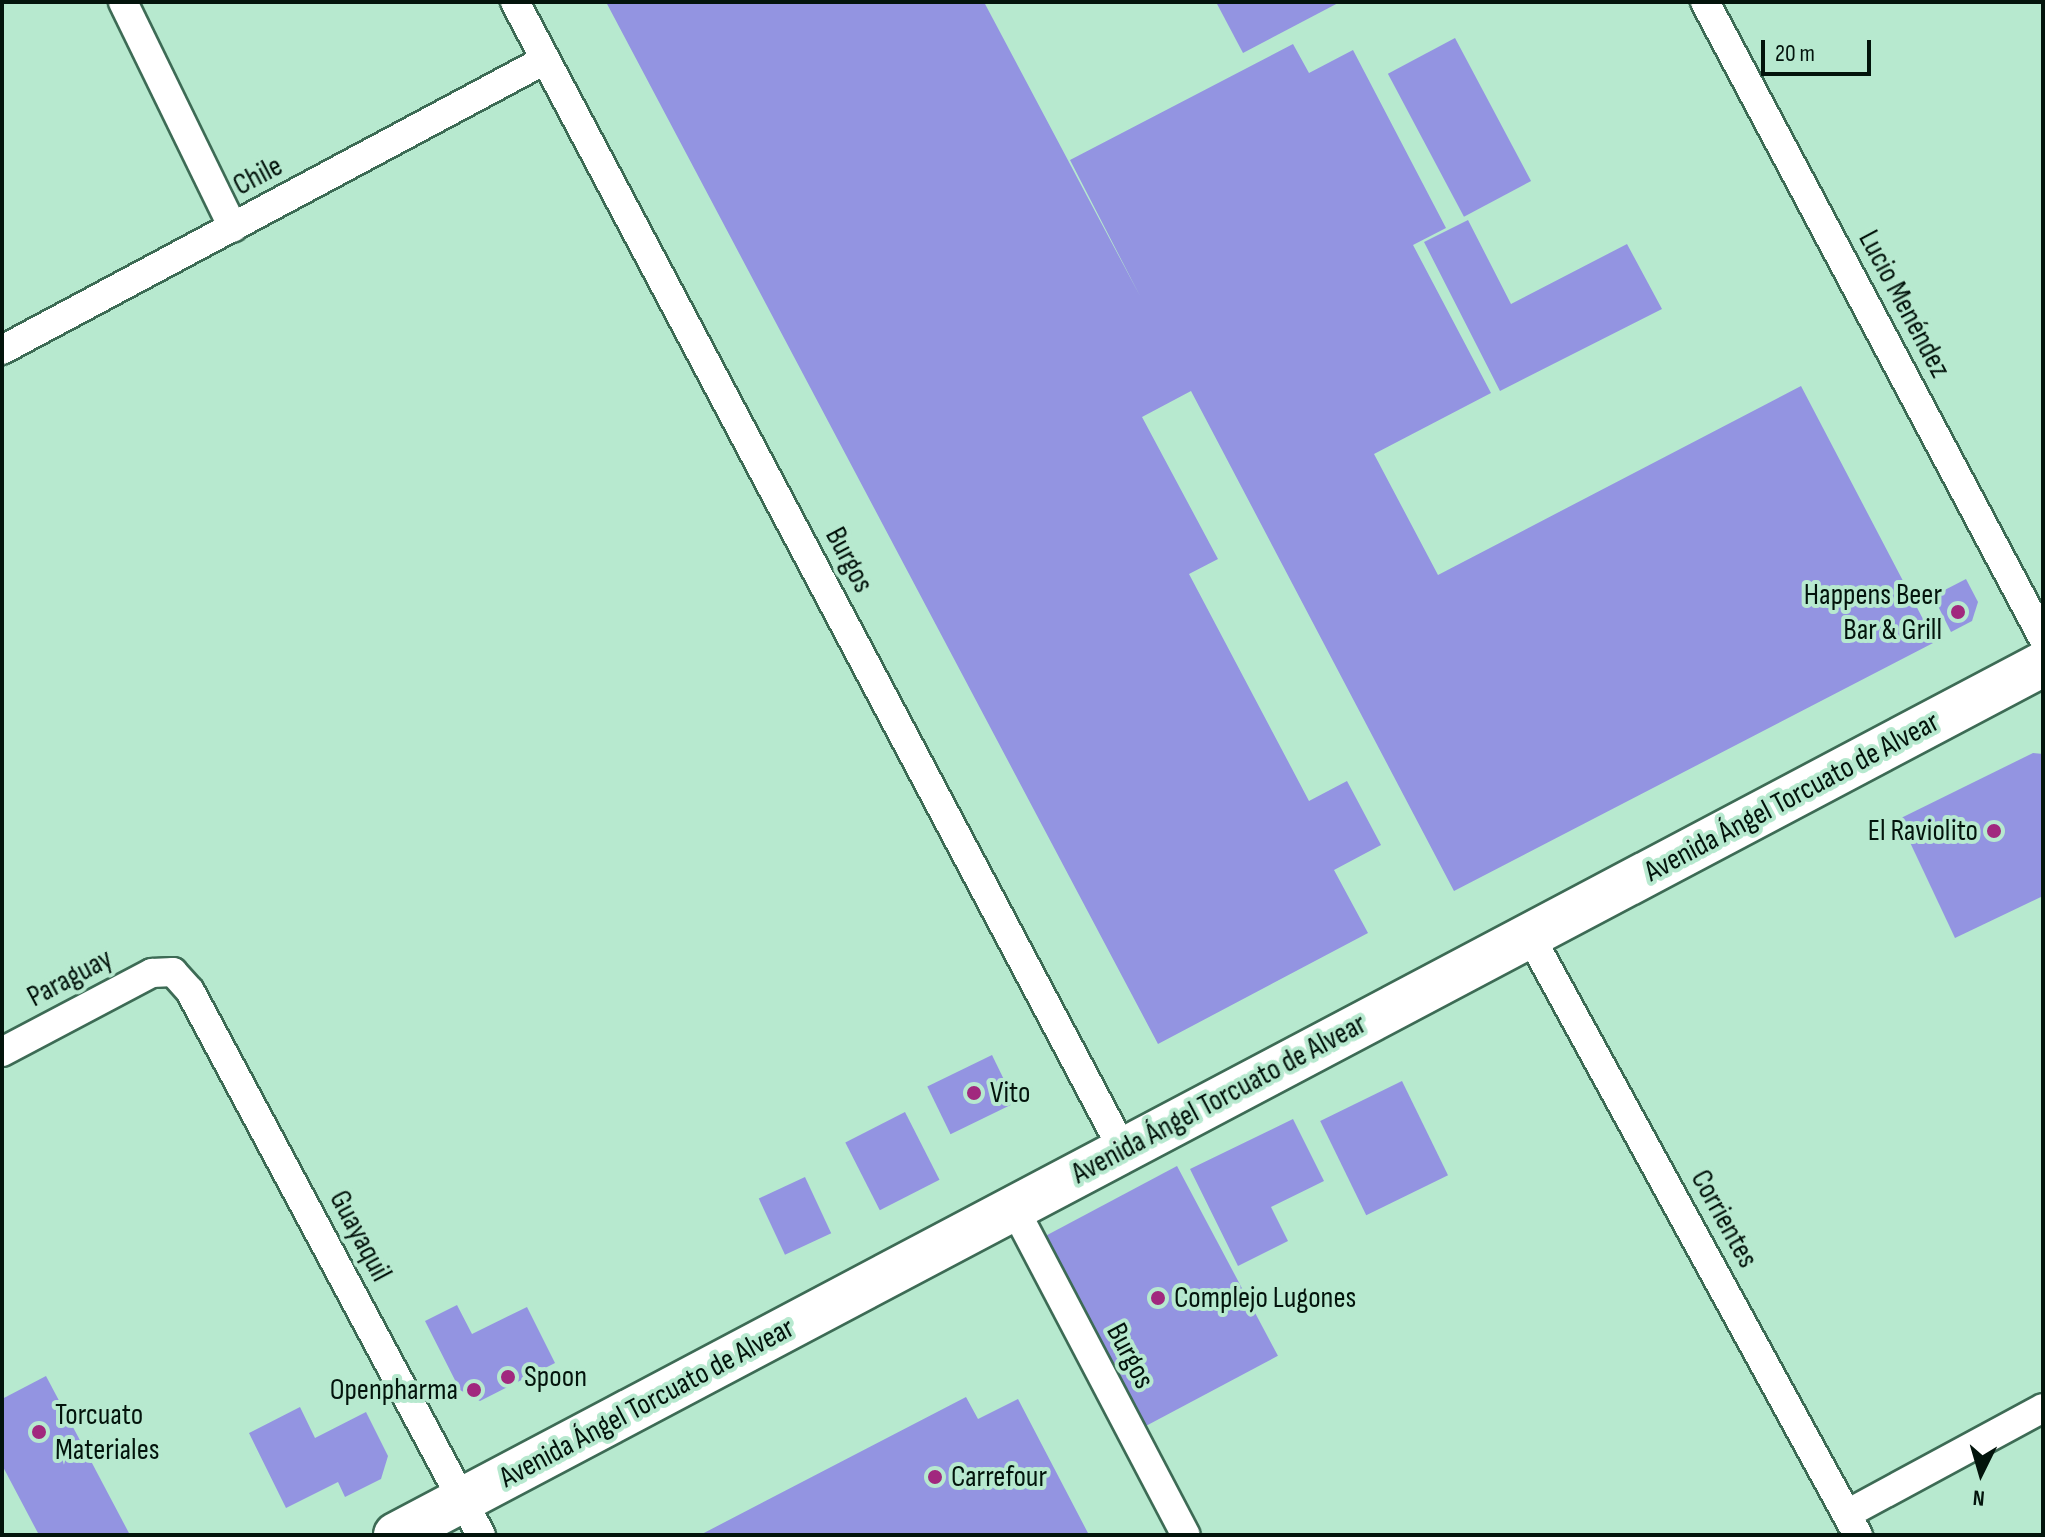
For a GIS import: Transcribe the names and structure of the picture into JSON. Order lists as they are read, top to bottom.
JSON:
{
  "streets": {
    "main road": ["Avenida Ángel Torcuato de Alvear"],
    "street": [
      "Chile",
      "Lucio Menéndez",
      "Burgos",
      "Paraguay",
      "Corrientes",
      "Guayaquil"
    ]
  },
  "crossings": [
    ["Chile", "Burgos"],
    ["Burgos", "Avenida Ángel Torcuato de Alvear"],
    ["Avenida Ángel Torcuato de Alvear", "Corrientes"],
    ["Avenida Ángel Torcuato de Alvear", "Guayaquil"],
    ["Paraguay", "Guayaquil"]
  ],
  "places": [
    "Happens Beer Bar & Grill",
    "El Raviolito",
    "Vito",
    "Complejo Lugones",
    "Spoon",
    "Openpharma",
    "Torcuato Materiales",
    "Carrefour"
  ],
  "scale_bar": "20 m",
  "north": "bottom"
}
